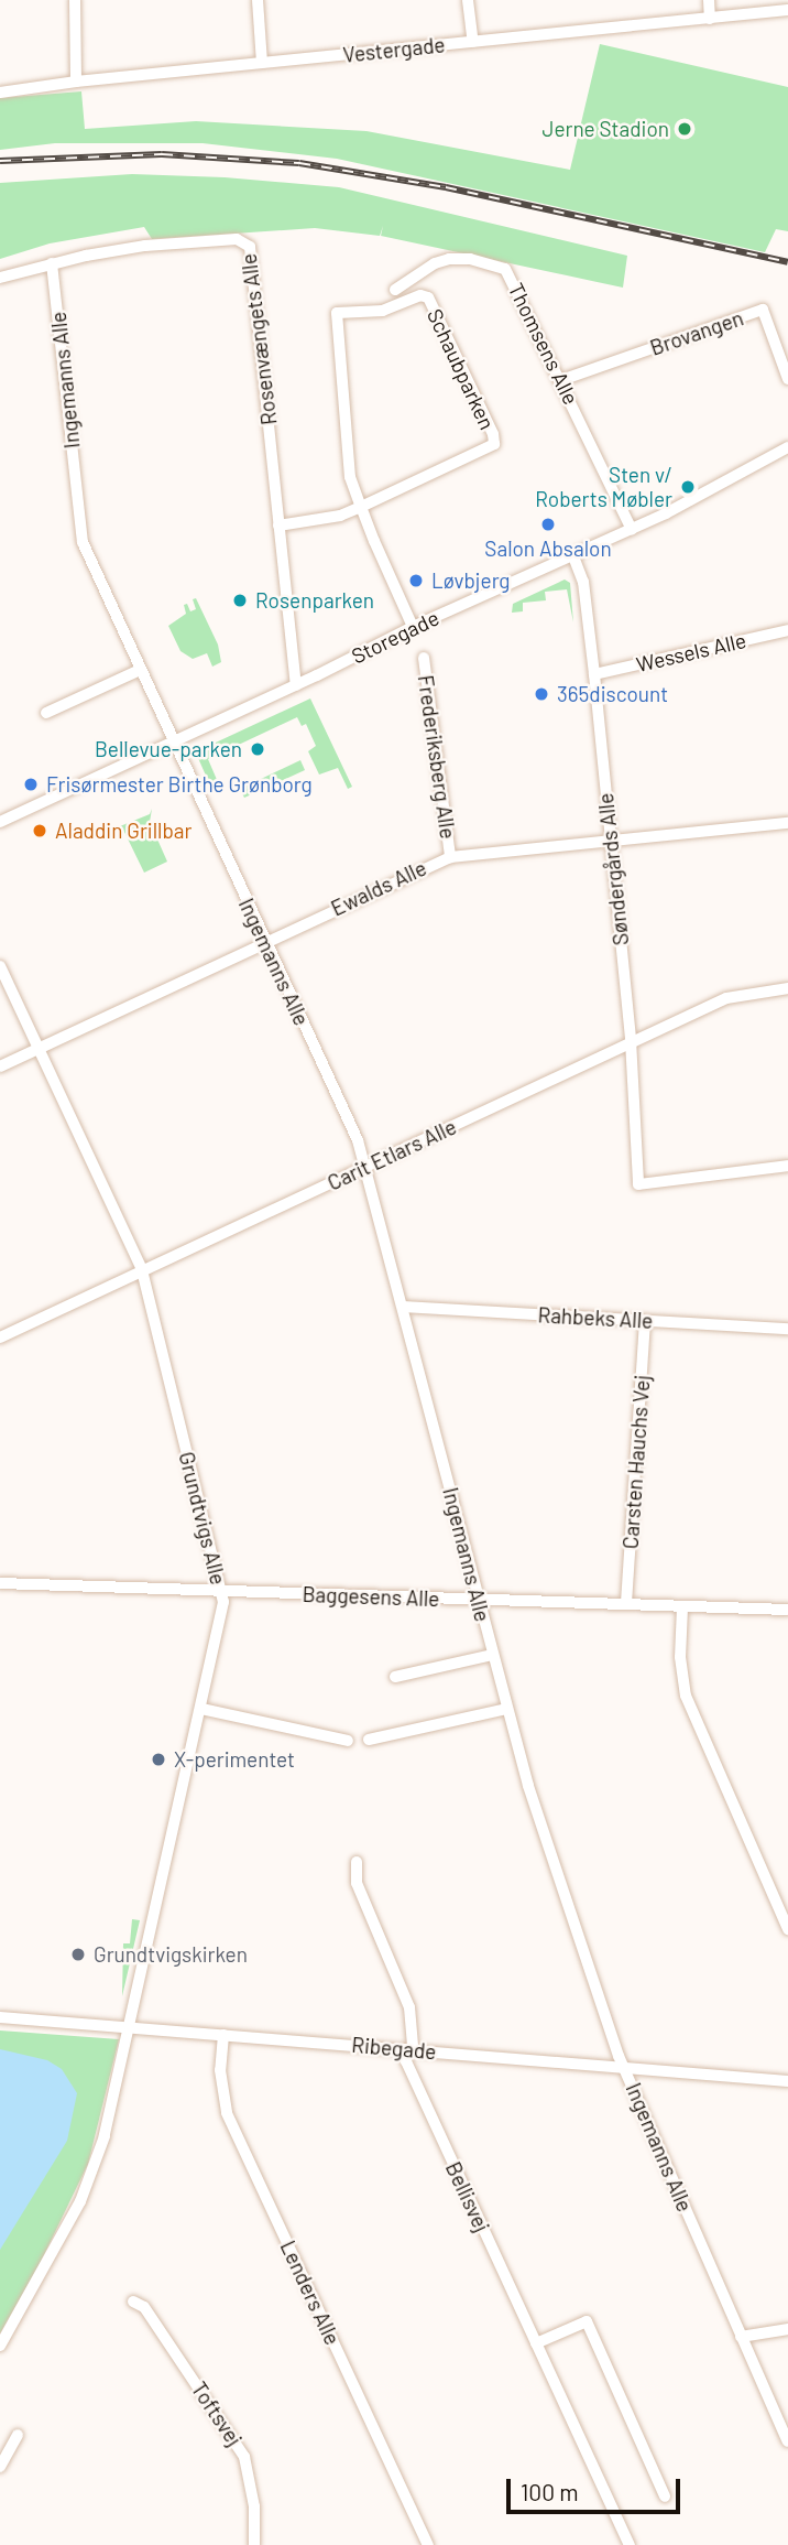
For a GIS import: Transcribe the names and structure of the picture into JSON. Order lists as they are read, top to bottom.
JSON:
{
  "streets": {
    "street": [
      "Vestergade",
      "Brovangen",
      "Rosenvængets Alle",
      "Thomsens Alle",
      "Schaubparken",
      "Ingemanns Alle",
      "Storegade",
      "Wessels Alle",
      "Frederiksberg Alle",
      "Søndergårds Alle",
      "Ewalds Alle",
      "Carit Etlars Alle",
      "Rahbeks Alle",
      "Carsten Hauchs Vej",
      "Grundtvigs Alle",
      "Baggesens Alle",
      "Ribegade",
      "Bellisvej",
      "Lenders Alle",
      "Toftsvej"
    ]
  },
  "crossings": [
    ["Brovangen", "Thomsens Alle"],
    ["Rosenvængets Alle", "Schaubparken"],
    ["Rosenvængets Alle", "Ingemanns Alle"],
    ["Rosenvængets Alle", "Storegade"],
    ["Thomsens Alle", "Storegade"],
    ["Schaubparken", "Storegade"],
    ["Ingemanns Alle", "Storegade"],
    ["Ingemanns Alle", "Ewalds Alle"],
    ["Ingemanns Alle", "Carit Etlars Alle"],
    ["Ingemanns Alle", "Rahbeks Alle"],
    ["Ingemanns Alle", "Baggesens Alle"],
    ["Ingemanns Alle", "Ribegade"],
    ["Storegade", "Søndergårds Alle"],
    ["Wessels Alle", "Søndergårds Alle"],
    ["Frederiksberg Alle", "Ewalds Alle"],
    ["Søndergårds Alle", "Ewalds Alle"],
    ["Søndergårds Alle", "Carit Etlars Alle"],
    ["Ewalds Alle", "Grundtvigs Alle"],
    ["Carit Etlars Alle", "Grundtvigs Alle"],
    ["Rahbeks Alle", "Carsten Hauchs Vej"],
    ["Carsten Hauchs Vej", "Baggesens Alle"],
    ["Grundtvigs Alle", "Baggesens Alle"],
    ["Grundtvigs Alle", "Ribegade"],
    ["Ribegade", "Bellisvej"],
    ["Ribegade", "Lenders Alle"]
  ],
  "places": [
    "Jerne Stadion",
    "Sten v/ Roberts Møbler",
    "Salon Absalon",
    "Løvbjerg",
    "Rosenparken",
    "365discount",
    "Bellevue-parken",
    "Frisørmester Birthe Grønborg",
    "Aladdin Grillbar",
    "X-perimentet",
    "Grundtvigskirken"
  ],
  "scale_bar": "100 m"
}
